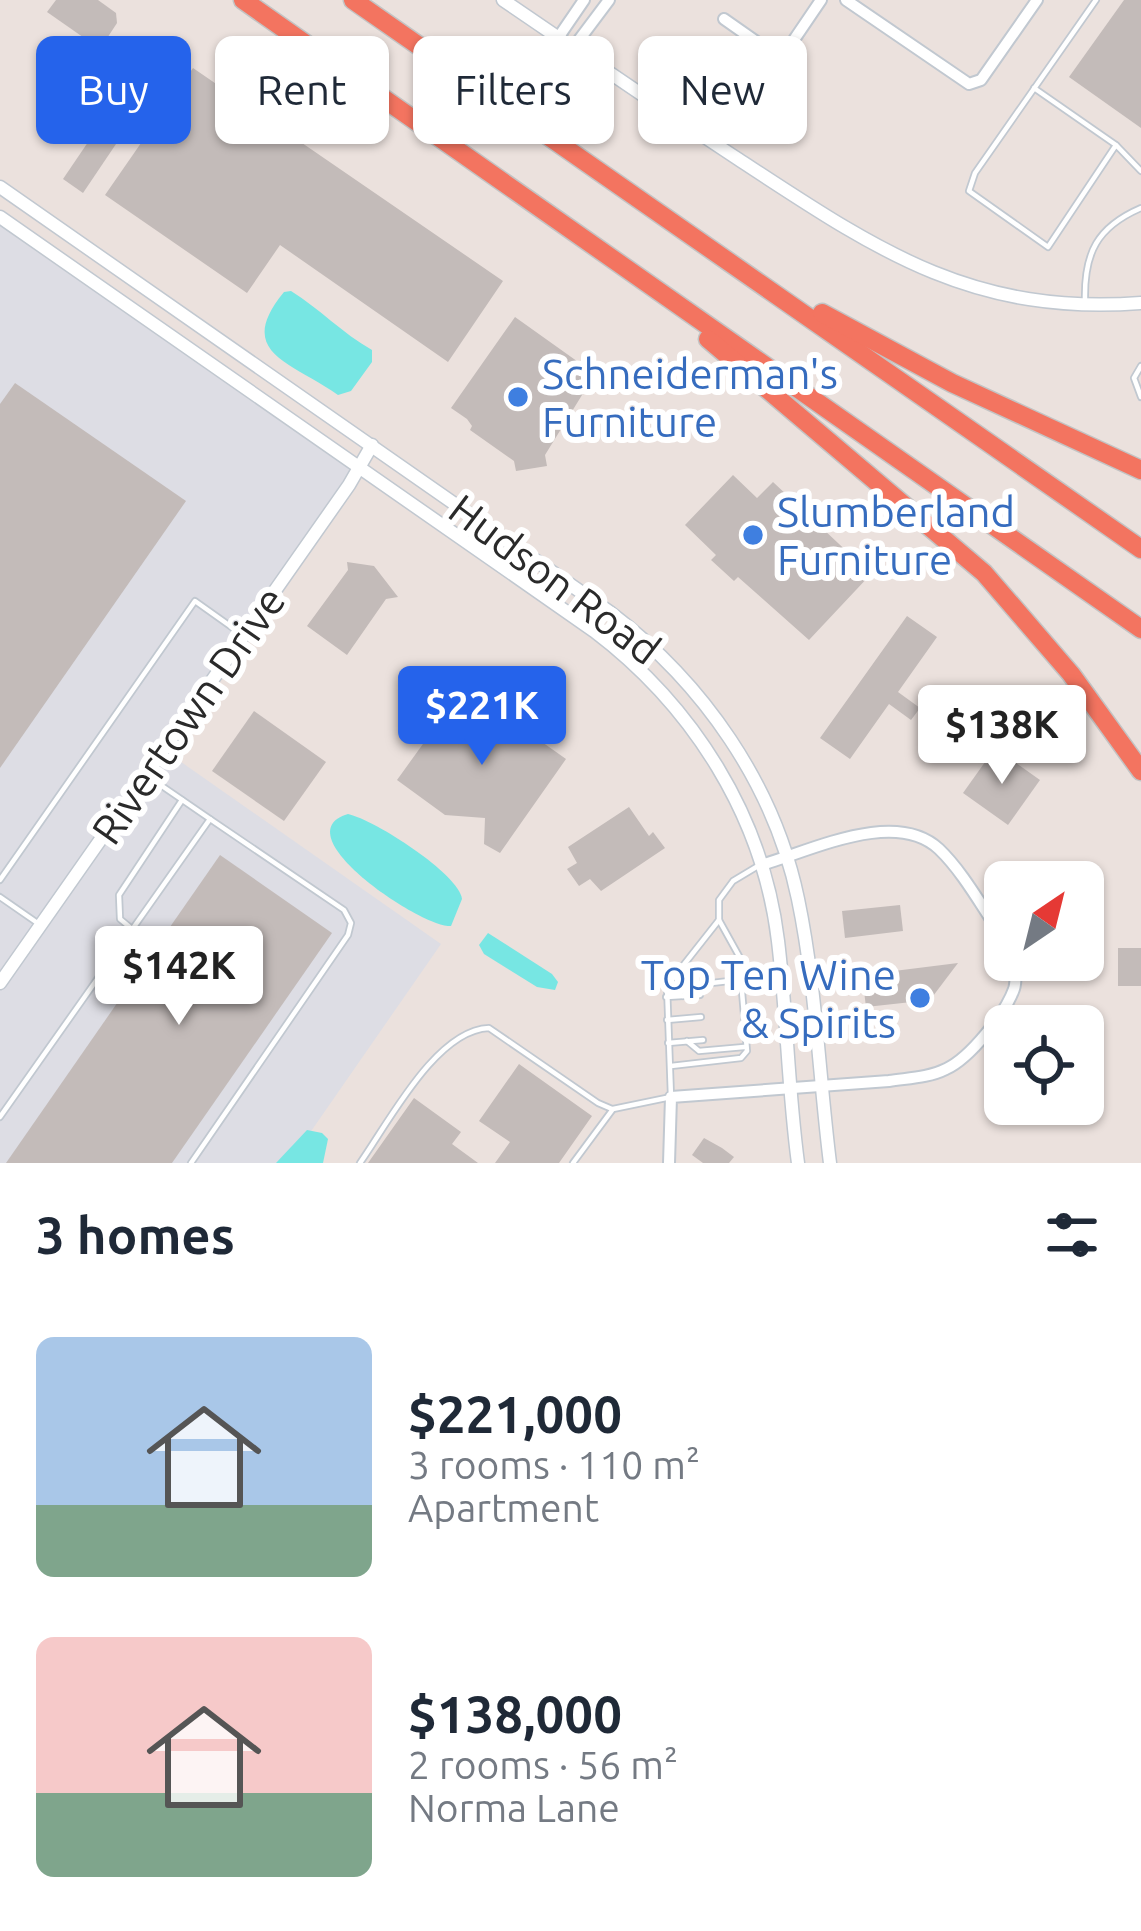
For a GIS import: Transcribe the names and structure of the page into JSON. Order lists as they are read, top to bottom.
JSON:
{
  "streets": {
    "street": ["Hudson Road", "Rivertown Drive"]
  },
  "crossings": [
    ["Hudson Road", "Rivertown Drive"]
  ],
  "places": ["Schneiderman's Furniture", "Slumberland Furniture", "Top Ten Wine & Spirits"],
  "north": "top right",
  "page": {
    "chip": [
      "Buy",
      "Rent",
      "Filters",
      "New"
    ],
    "price": ["$221K", "$138K", "$142K"],
    "heading": "3 homes",
    "list": [
      {
        "name": "$221,000",
        "note": "3 rooms · 110 m² · Apartment"
      },
      {
        "name": "$138,000",
        "note": "2 rooms · 56 m² · Norma Lane"
      }
    ]
  }
}
